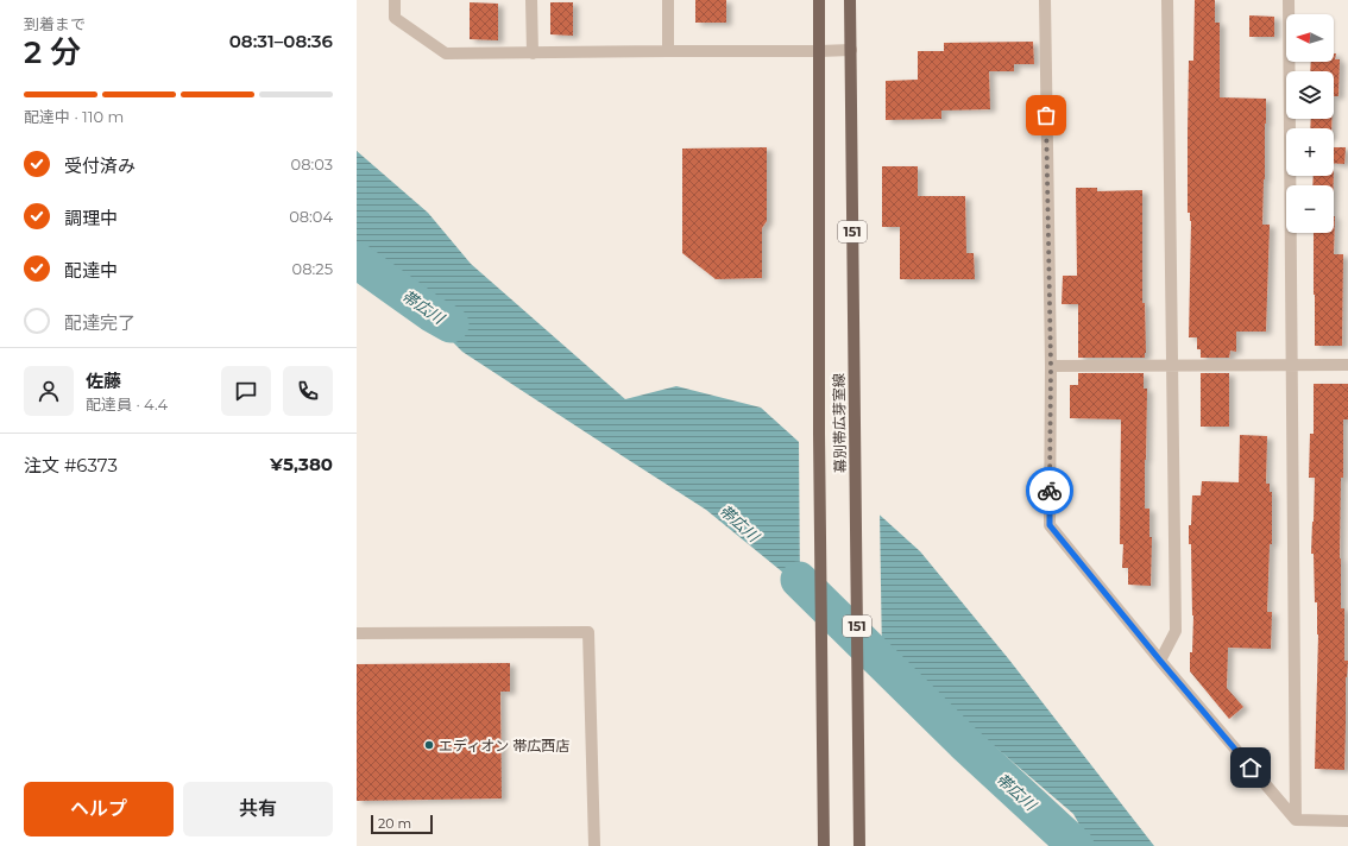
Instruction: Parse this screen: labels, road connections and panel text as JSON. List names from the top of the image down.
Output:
{
  "streets": {
    "main road": ["151", "幕別帯広芽室線"]
  },
  "water": ["帯広川"],
  "places": ["エディオン 帯広西店"],
  "scale_bar": "20 m",
  "north": "left",
  "page": {
    "heading": ["2 分", "到着まで", "08:31–08:36"],
    "panel": [
      "佐藤",
      "配達員 · 4.4",
      "注文 #6373",
      "¥5,380"
    ],
    "map_buttons": ["+", "−"],
    "bar": "配達中 · 110 m",
    "list": [
      ["受付済み", "08:03"],
      ["調理中", "08:04"],
      ["配達中", "08:25"],
      "配達完了"
    ],
    "buttons": ["ヘルプ", "共有"],
    "scale": "20 m"
  }
}
